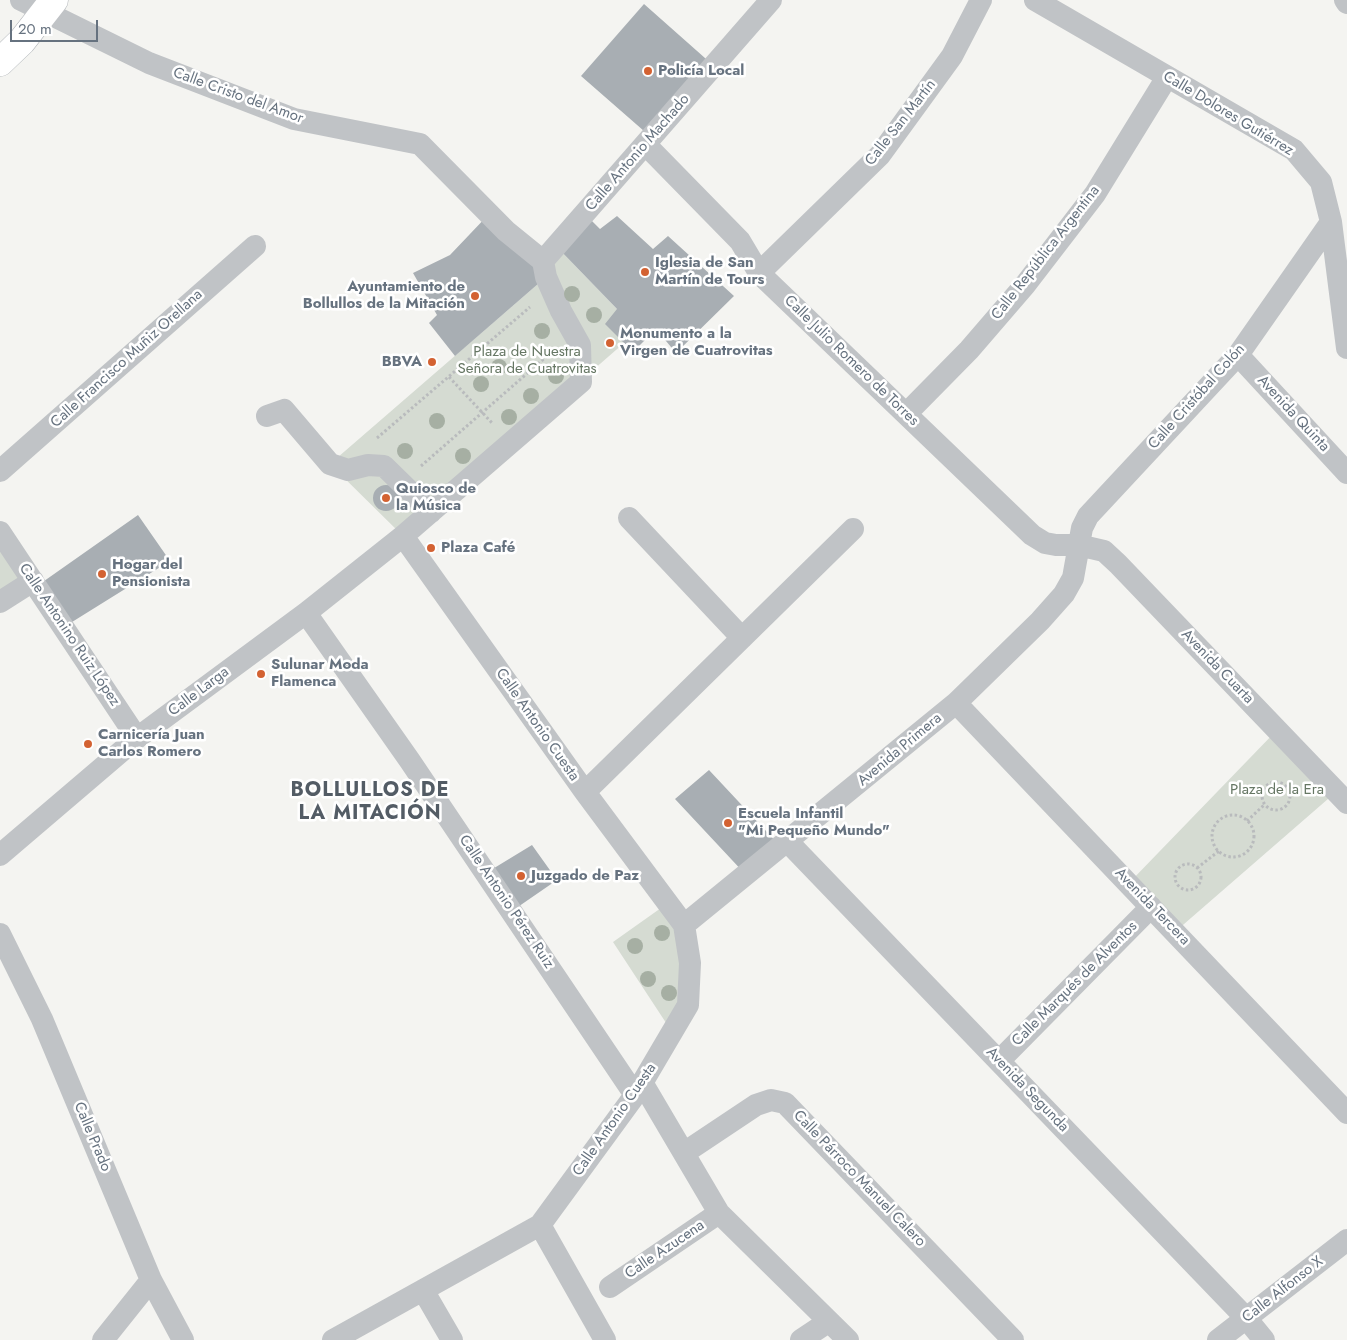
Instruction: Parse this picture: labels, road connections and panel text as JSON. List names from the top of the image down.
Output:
{
  "streets": {
    "street": [
      "Calle Cristo del Amor",
      "Calle Dolores Gutiérrez",
      "Calle San Martín",
      "Calle Antonio Machado",
      "Calle República Argentina",
      "Calle Francisco Muñiz Orellana",
      "Calle Julio Romero de Torres",
      "Calle Cristóbal Colón",
      "Avenida Quinta",
      "Calle Antonino Ruiz López",
      "Avenida Cuarta",
      "Calle Larga",
      "Calle Antonio Cuesta",
      "Avenida Primera",
      "Calle Antonio Pérez Ruiz",
      "Avenida Tercera",
      "Calle Marqués de Alventos",
      "Avenida Segunda",
      "Calle Prado",
      "Calle Párroco Manuel Calero",
      "Calle Azucena",
      "Calle Alfonso X"
    ]
  },
  "crossings": [
    ["Calle Cristo del Amor", "Calle Antonio Machado"],
    ["Calle Dolores Gutiérrez", "Calle República Argentina"],
    ["Calle Dolores Gutiérrez", "Calle Cristóbal Colón"],
    ["Calle San Martín", "Calle Julio Romero de Torres"],
    ["Calle Antonio Machado", "Calle Julio Romero de Torres"],
    ["Calle República Argentina", "Calle Julio Romero de Torres"],
    ["Calle Julio Romero de Torres", "Calle Cristóbal Colón"],
    ["Calle Julio Romero de Torres", "Avenida Cuarta"],
    ["Calle Julio Romero de Torres", "Avenida Primera"],
    ["Calle Cristóbal Colón", "Avenida Quinta"],
    ["Calle Cristóbal Colón", "Avenida Cuarta"],
    ["Calle Cristóbal Colón", "Avenida Primera"],
    ["Calle Antonino Ruiz López", "Calle Larga"],
    ["Avenida Cuarta", "Avenida Primera"],
    ["Calle Larga", "Calle Antonio Cuesta"],
    ["Calle Larga", "Calle Antonio Pérez Ruiz"],
    ["Calle Antonio Cuesta", "Avenida Primera"],
    ["Calle Antonio Cuesta", "Calle Antonio Pérez Ruiz"],
    ["Avenida Primera", "Avenida Tercera"],
    ["Avenida Primera", "Avenida Segunda"],
    ["Calle Antonio Pérez Ruiz", "Calle Párroco Manuel Calero"],
    ["Calle Antonio Pérez Ruiz", "Calle Azucena"],
    ["Avenida Tercera", "Calle Marqués de Alventos"],
    ["Calle Marqués de Alventos", "Avenida Segunda"],
    ["Avenida Segunda", "Calle Alfonso X"]
  ],
  "districts": ["BOLLULLOS DE LA MITACIÓN"],
  "parks": ["Plaza de Nuestra Señora de Cuatrovitas", "Plaza de la Era"],
  "places": [
    "Policía Local",
    "Iglesia de San Martín de Tours",
    "Ayuntamiento de Bollullos de la Mitación",
    "Monumento a la Virgen de Cuatrovitas",
    "BBVA",
    "Quiosco de la Música",
    "Plaza Café",
    "Hogar del Pensionista",
    "Sulunar Moda Flamenca",
    "Carnicería Juan Carlos Romero",
    "Escuela Infantil \"Mi Pequeño Mundo\"",
    "Juzgado de Paz"
  ],
  "scale_bar": "20 m"
}
